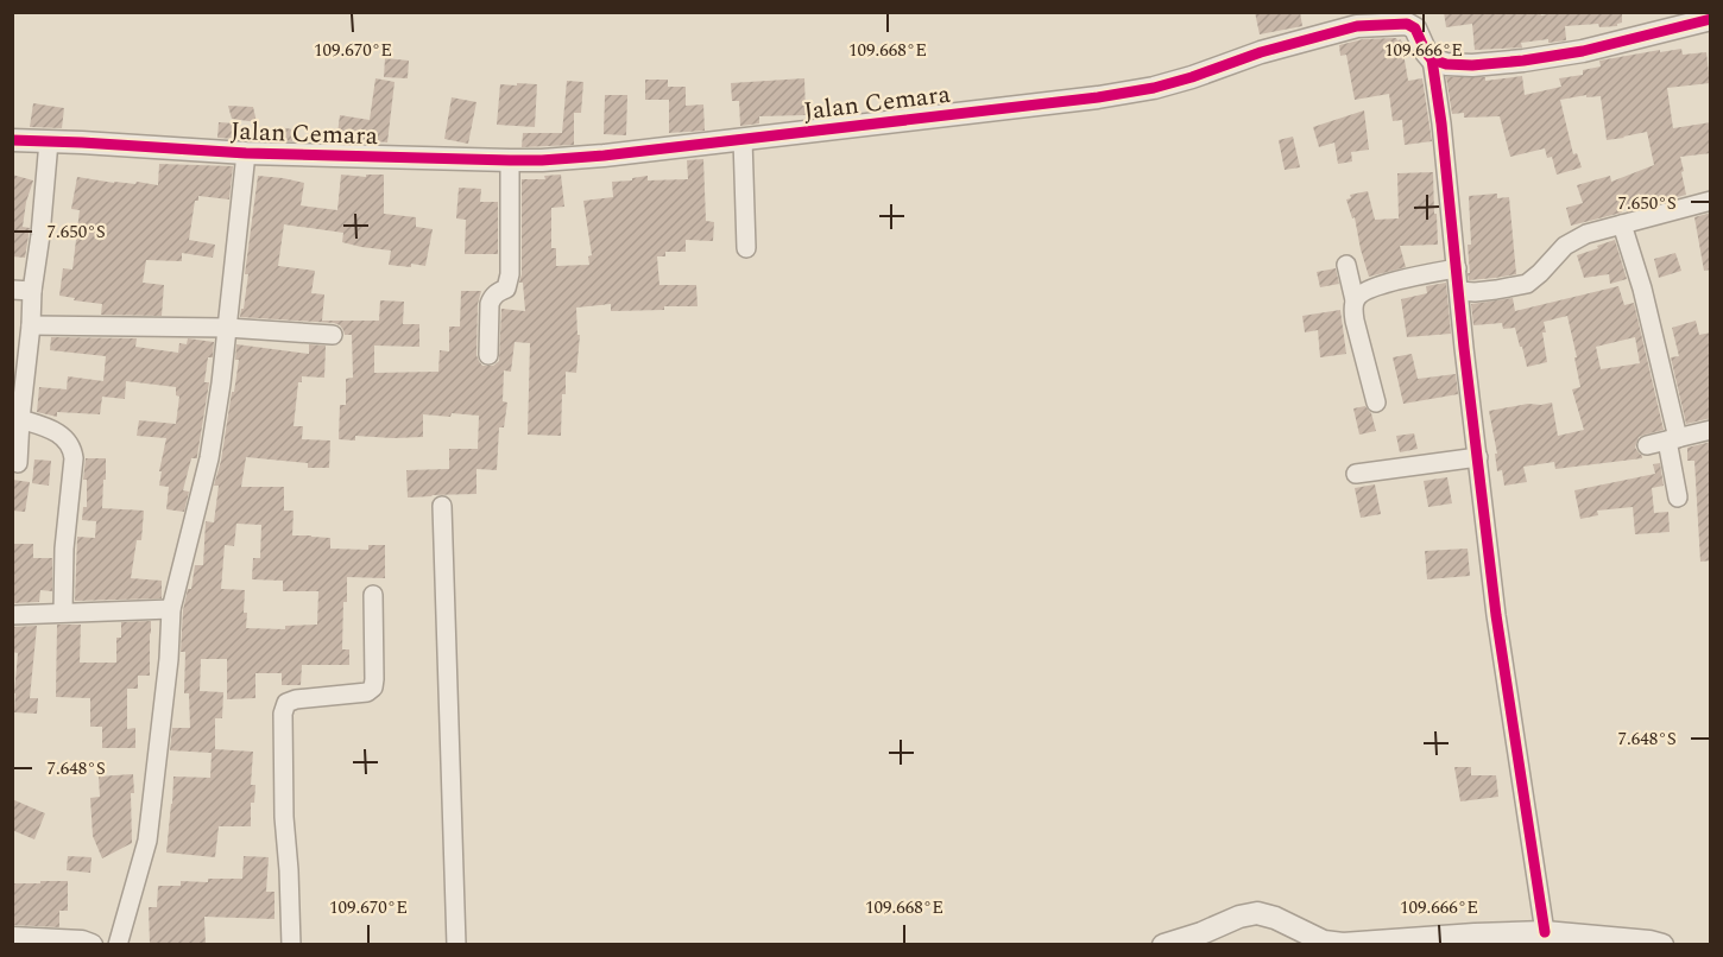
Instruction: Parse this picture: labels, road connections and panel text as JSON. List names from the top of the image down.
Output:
{
  "streets": {
    "street": ["Jalan Cemara"]
  },
  "coordinates": [
    "109.670°E",
    "109.668°E",
    "109.666°E",
    "7.650°S",
    "7.648°S"
  ]
}
